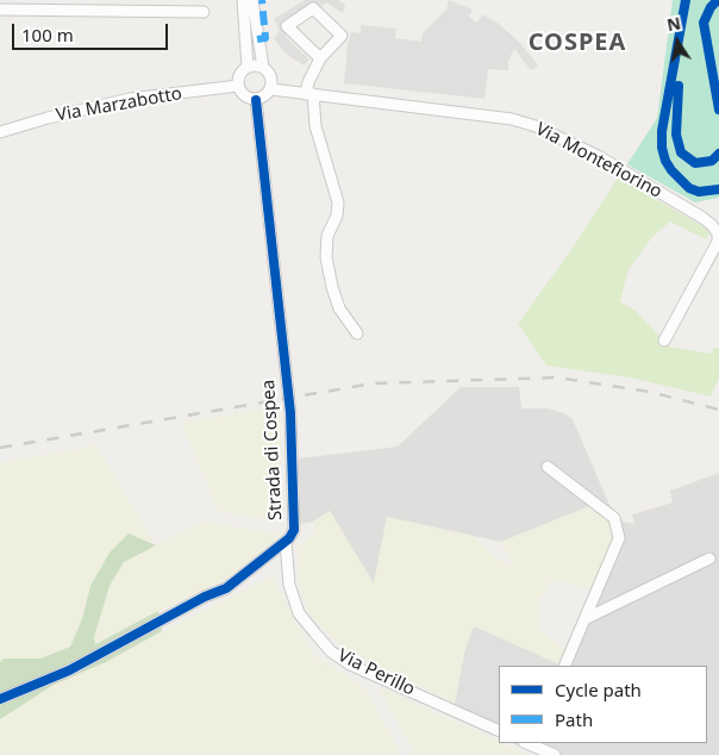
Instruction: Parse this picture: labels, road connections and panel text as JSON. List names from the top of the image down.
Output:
{
  "streets": {
    "street": [
      "Via Marzabotto",
      "Via Montefiorino",
      "Strada di Cospea",
      "Via Perillo"
    ]
  },
  "crossings": [
    ["Via Marzabotto", "Via Montefiorino"],
    ["Via Marzabotto", "Strada di Cospea"],
    ["Via Montefiorino", "Strada di Cospea"],
    ["Strada di Cospea", "Via Perillo"]
  ],
  "districts": ["COSPEA"],
  "legend": ["Cycle path", "Path"],
  "scale_bar": "100 m",
  "north": "top"
}
